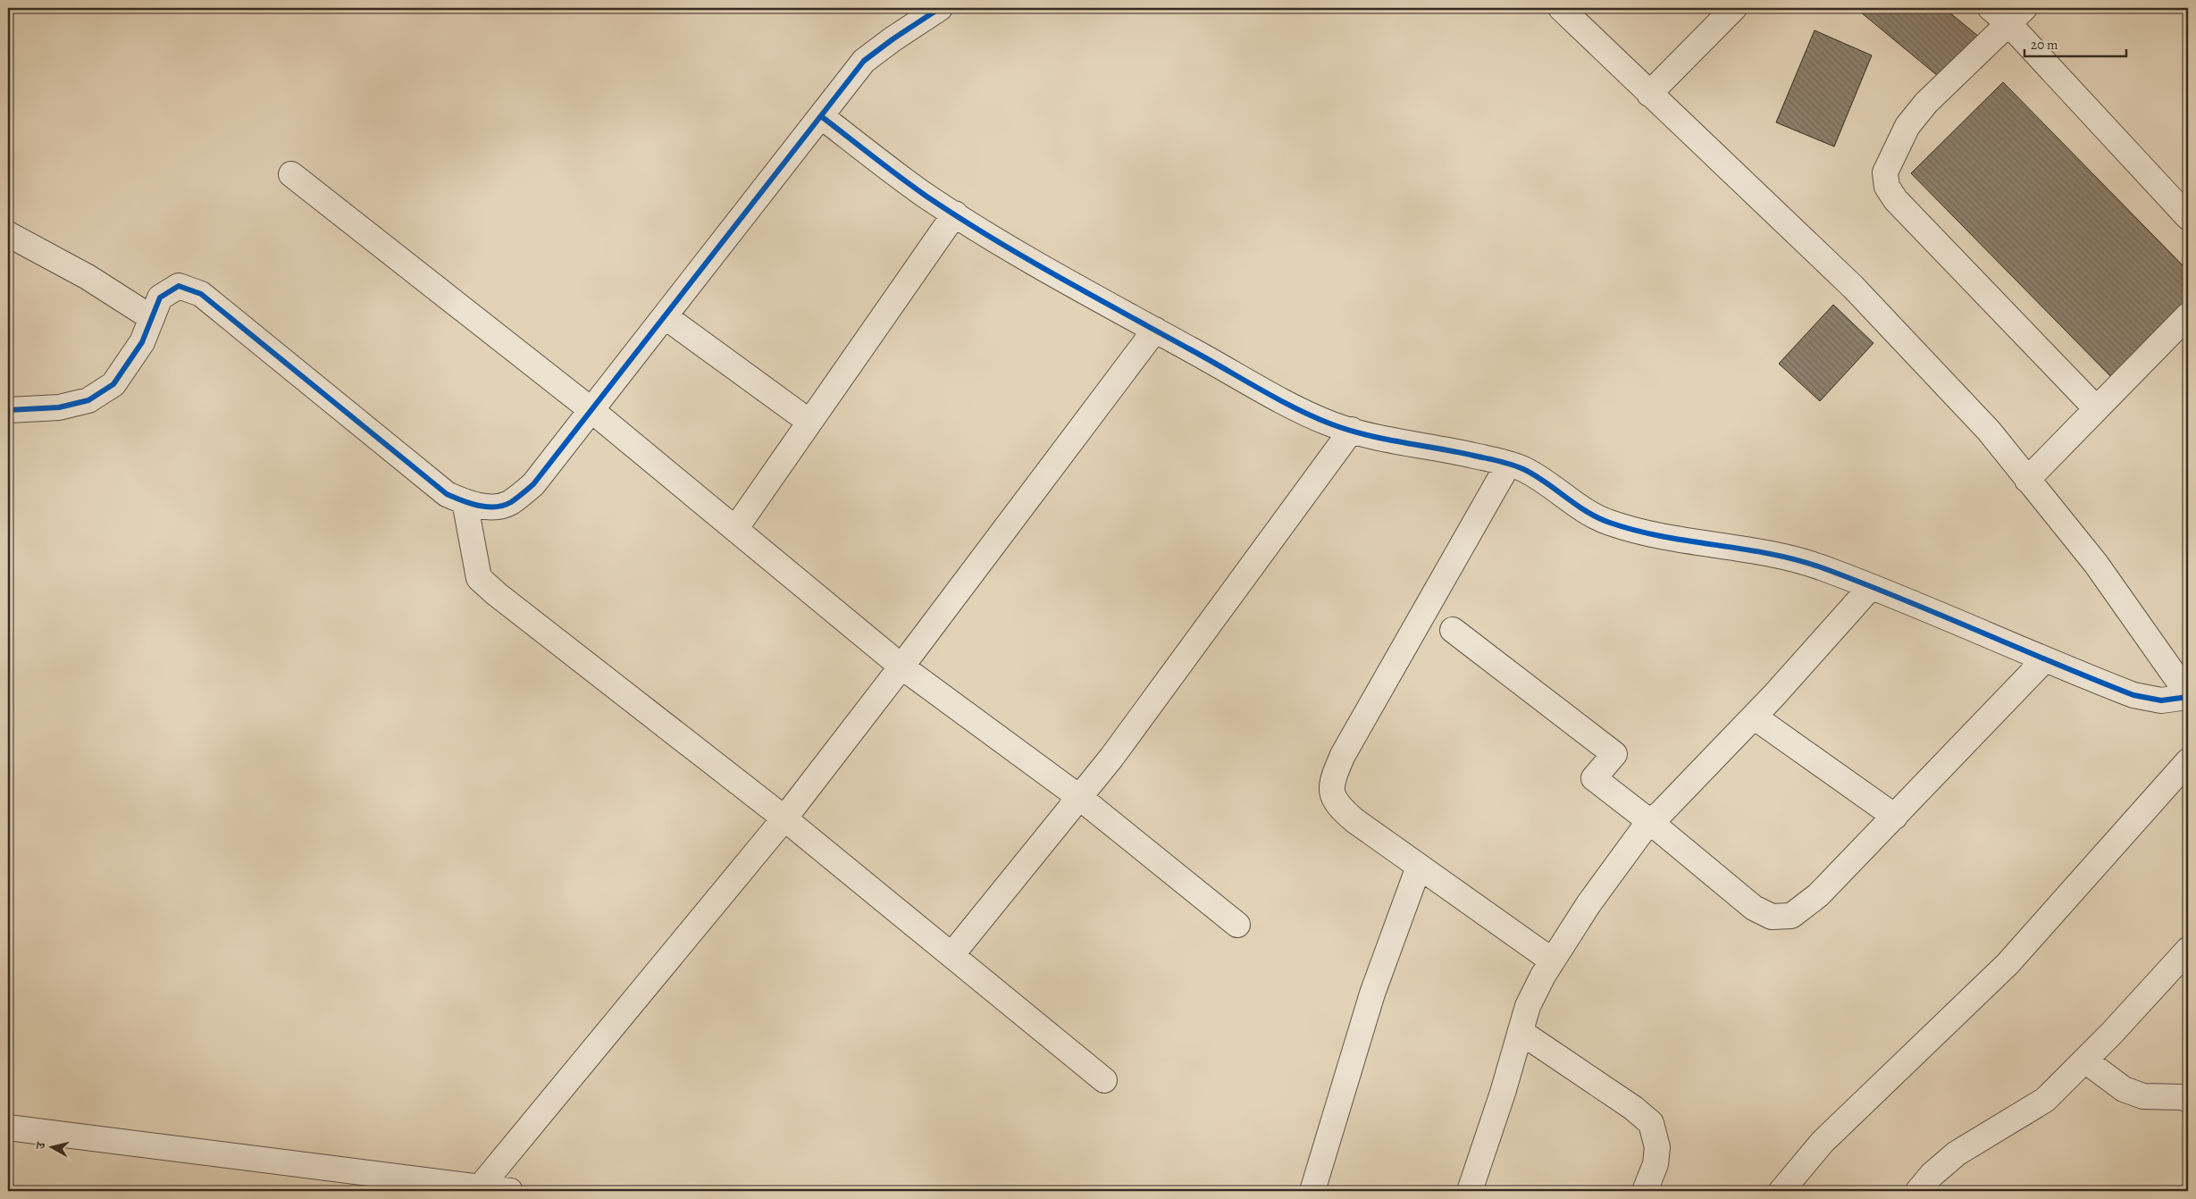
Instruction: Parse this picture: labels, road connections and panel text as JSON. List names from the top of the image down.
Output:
{
  "scale_bar": "20 m",
  "north": "left"
}
